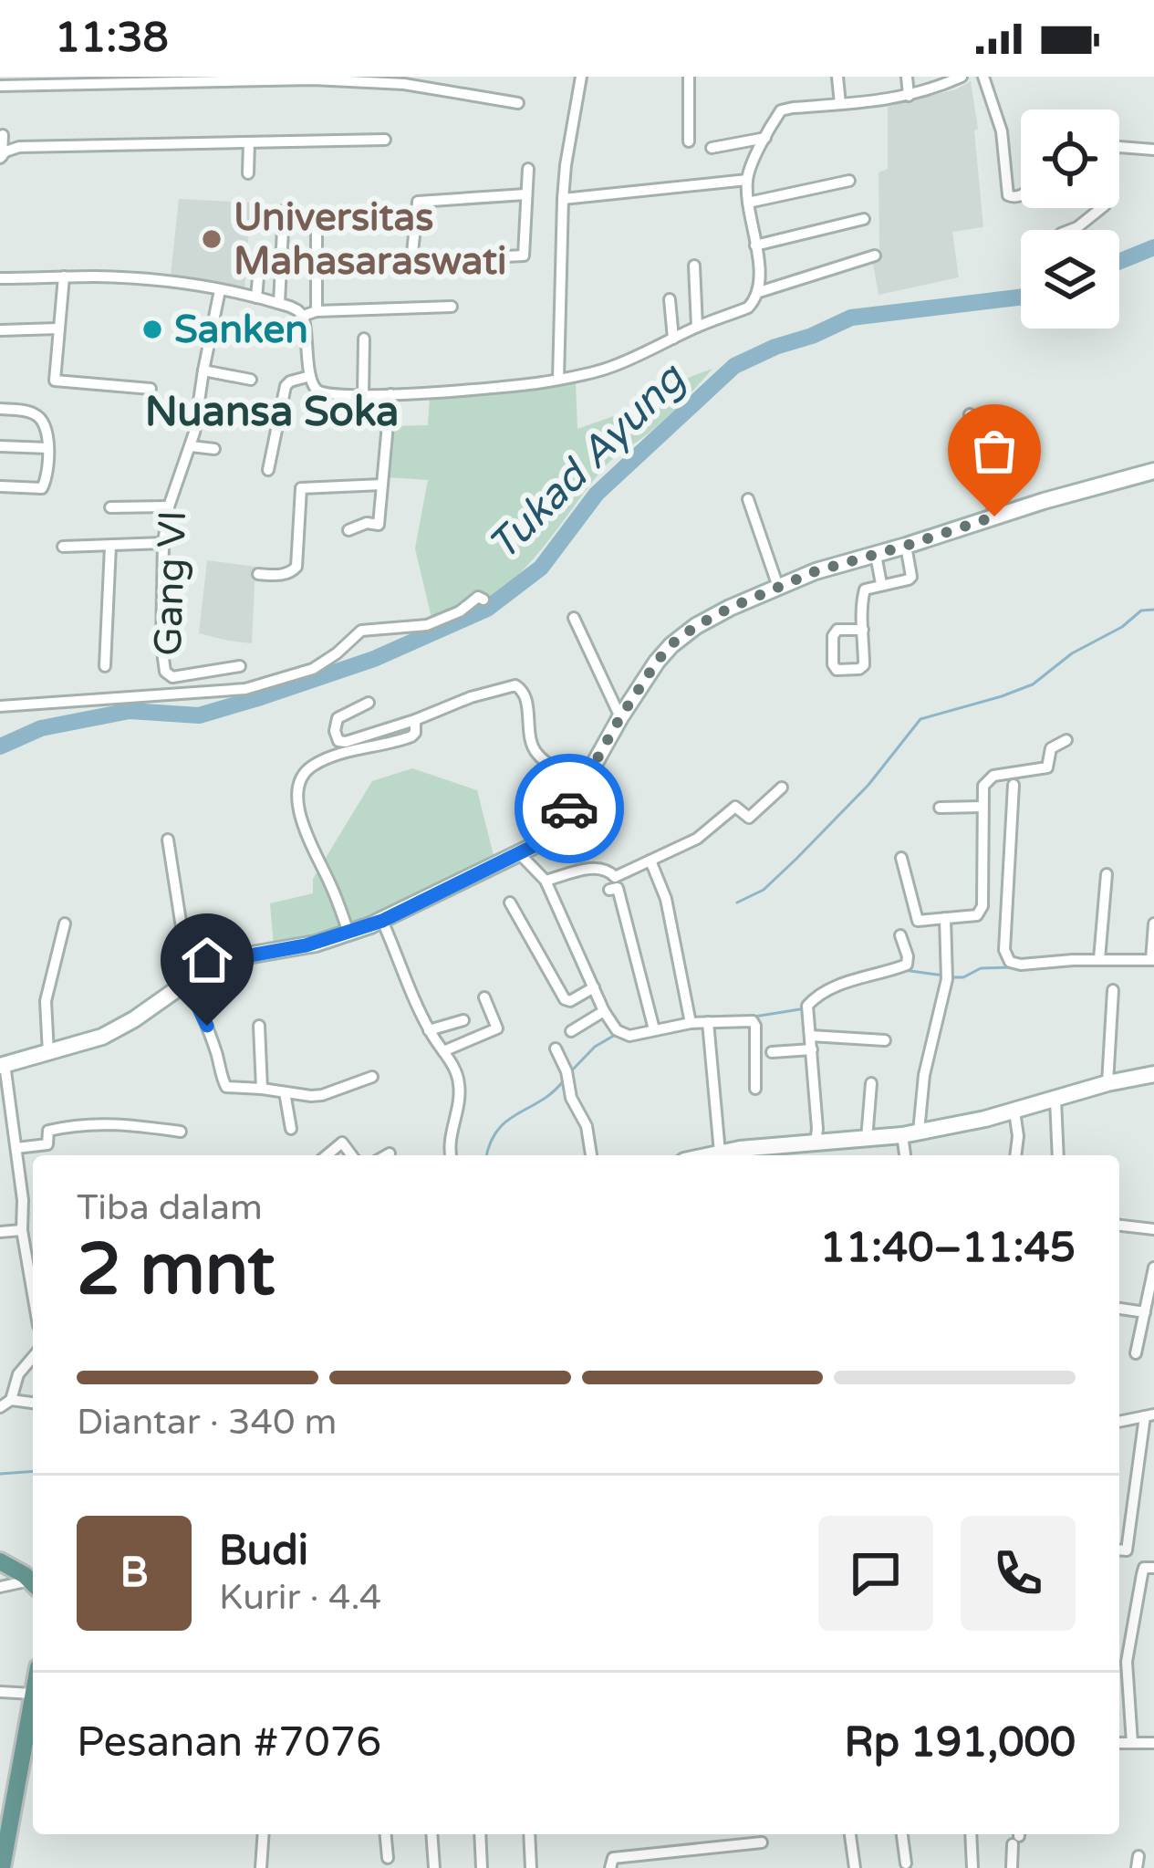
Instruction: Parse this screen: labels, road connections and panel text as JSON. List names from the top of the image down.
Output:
{
  "streets": {
    "street": ["Gang VI"]
  },
  "districts": ["Nuansa Soka"],
  "water": ["Tukad Ayung"],
  "places": ["Universitas Mahasaraswati", "Sanken"],
  "page": {
    "status": "11:38",
    "heading": ["2 mnt", "Tiba dalam", "11:40–11:45"],
    "panel": [
      "Budi",
      "Kurir · 4.4",
      "Pesanan #7076",
      "Rp 191,000"
    ],
    "bar": "Diantar · 340 m",
    "round": "B"
  }
}
